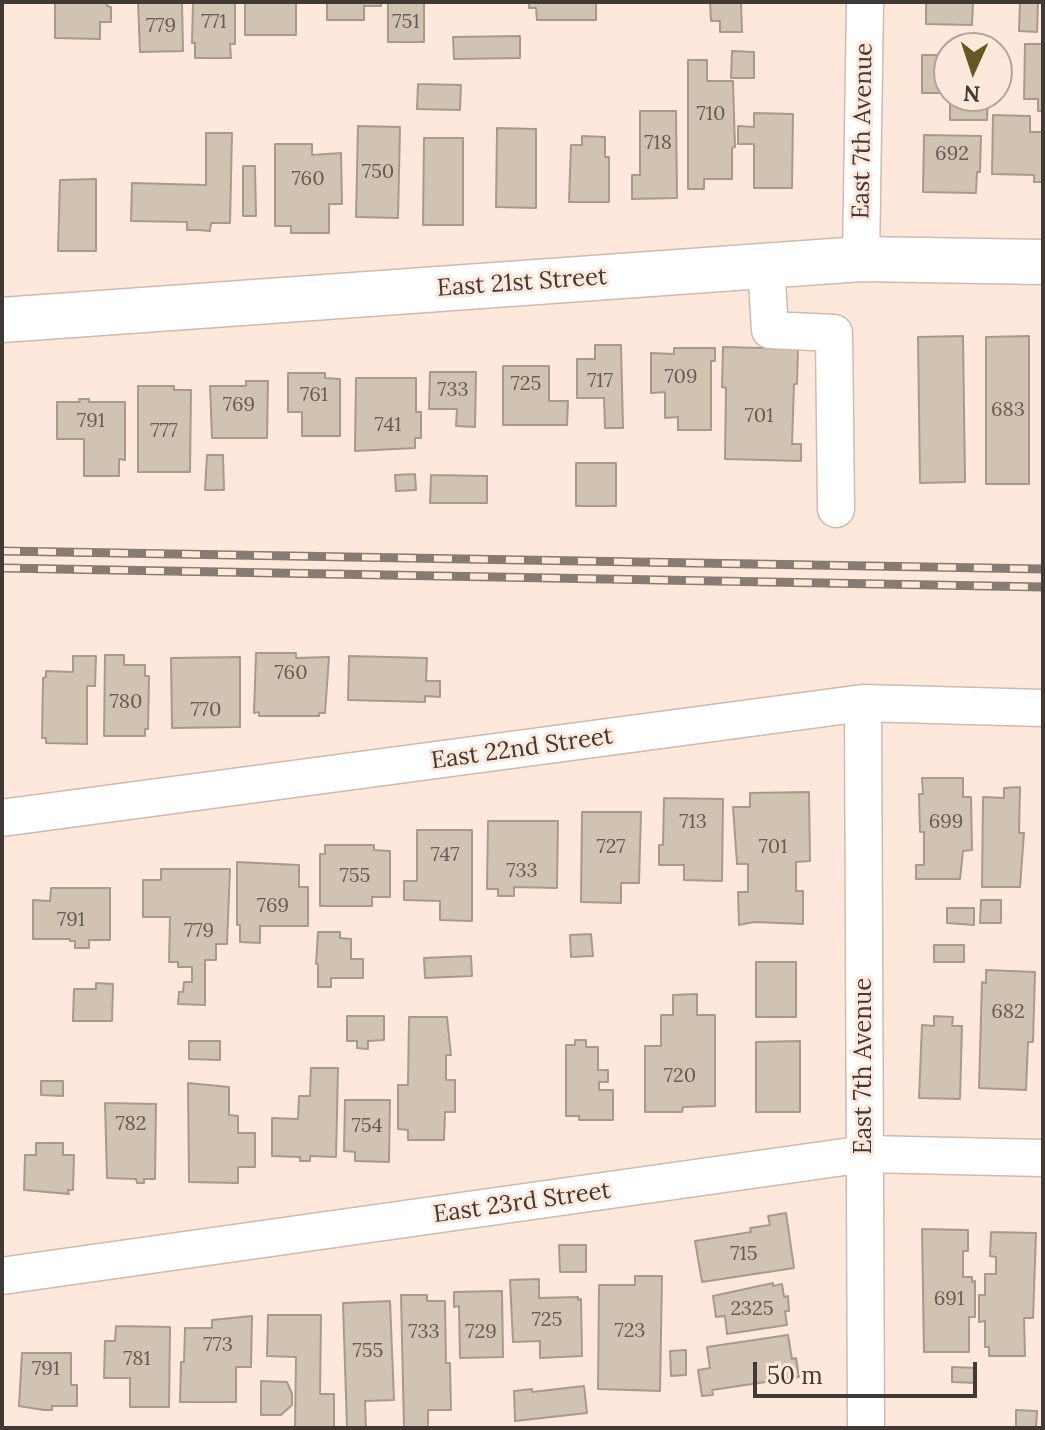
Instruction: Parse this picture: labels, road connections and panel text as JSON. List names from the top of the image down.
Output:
{
  "streets": {
    "main road": ["East 21st Street"],
    "street": ["East 7th Avenue", "East 22nd Street", "East 23rd Street"]
  },
  "crossings": [
    ["East 7th Avenue", "East 21st Street"],
    ["East 7th Avenue", "East 22nd Street"],
    ["East 7th Avenue", "East 23rd Street"]
  ],
  "house_numbers": [
    "771",
    "751",
    "779",
    "710",
    "718",
    "692",
    "750",
    "760",
    "709",
    "717",
    "725",
    "733",
    "761",
    "769",
    "683",
    "701",
    "791",
    "741",
    "777",
    "760",
    "780",
    "770",
    "713",
    "699",
    "727",
    "701",
    "747",
    "733",
    "755",
    "769",
    "791",
    "779",
    "682",
    "720",
    "782",
    "754",
    "715",
    "691",
    "2325",
    "725",
    "723",
    "733",
    "729",
    "773",
    "755",
    "781",
    "791"
  ],
  "scale_bar": "50 m",
  "north": "bottom"
}
